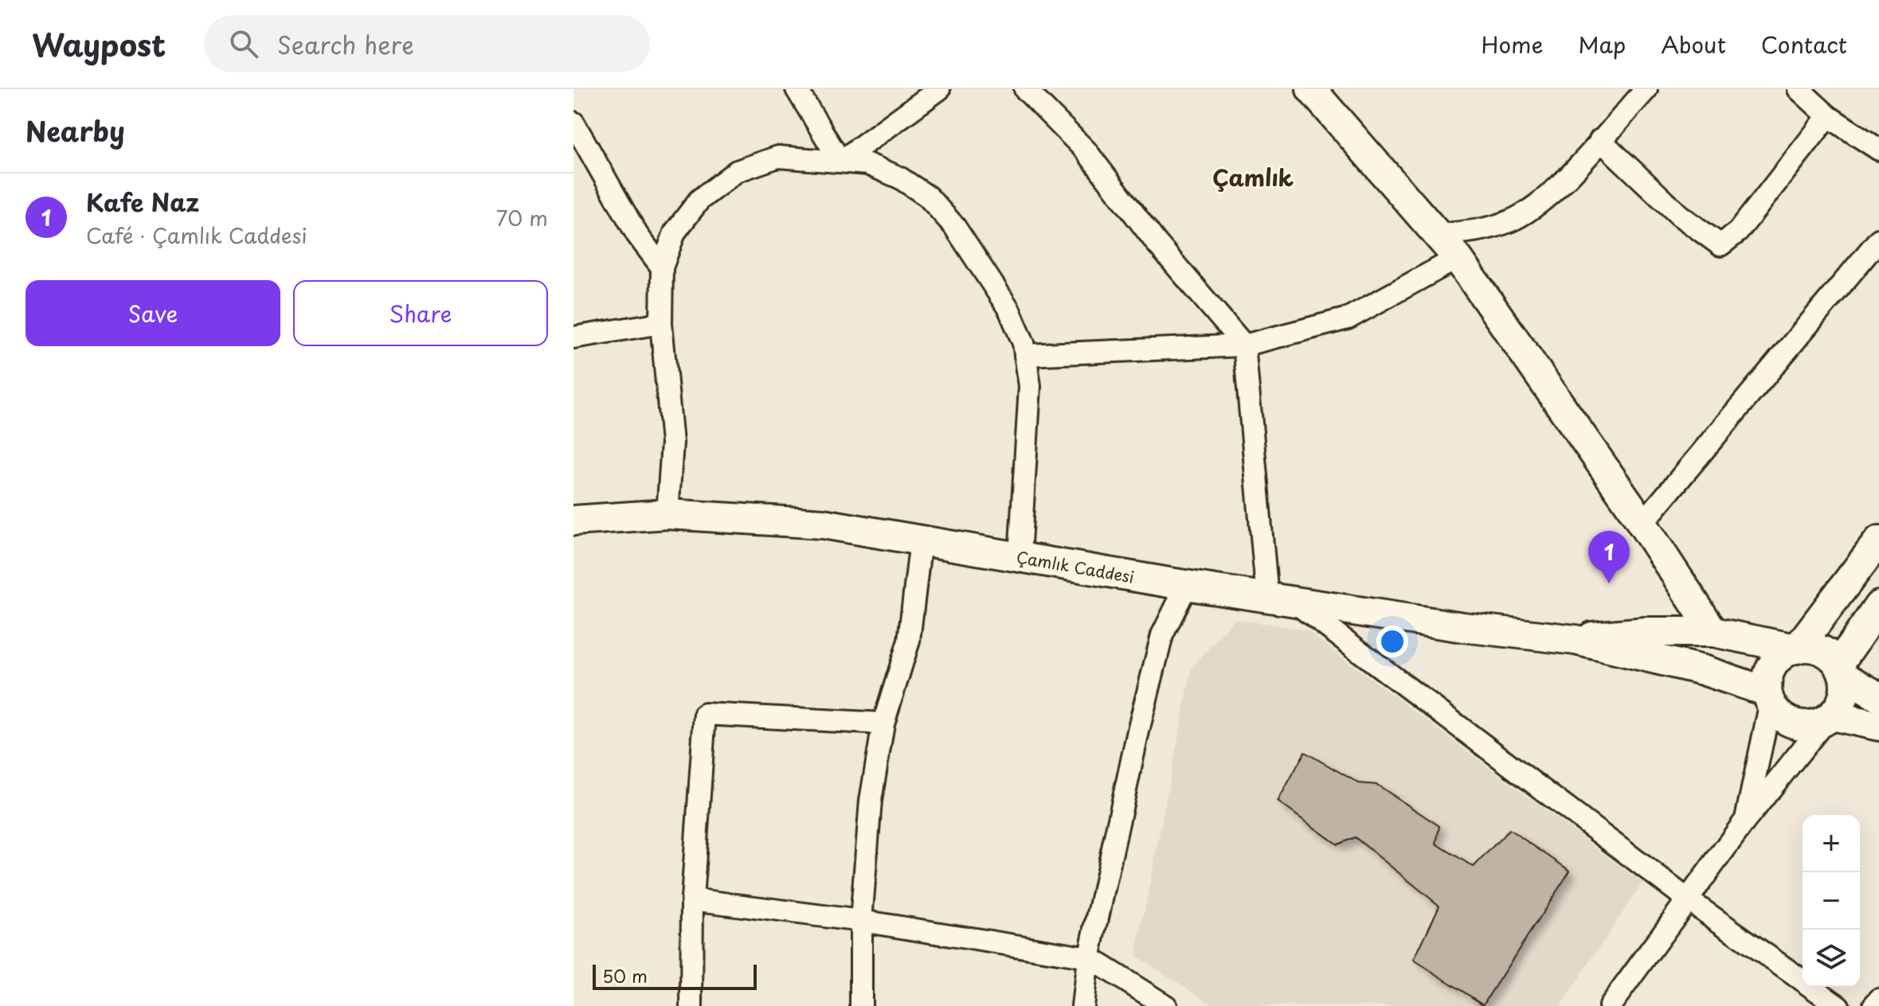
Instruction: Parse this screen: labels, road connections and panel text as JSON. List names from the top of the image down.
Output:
{
  "streets": {
    "street": ["Çamlık Caddesi"]
  },
  "districts": ["Çamlık"],
  "scale_bar": "50 m",
  "page": {
    "header": "Waypost",
    "search": "Search here",
    "nav": [
      "Home",
      "Map",
      "About",
      "Contact"
    ],
    "heading": "Nearby",
    "list": [
      {
        "mark": "1",
        "name": "Kafe Naz",
        "note": "Café · Çamlık Caddesi",
        "value": "70 m"
      }
    ],
    "buttons": ["Save", "Share"],
    "pins": "1",
    "map_buttons": ["+", "−"],
    "scale": "50 m"
  }
}
